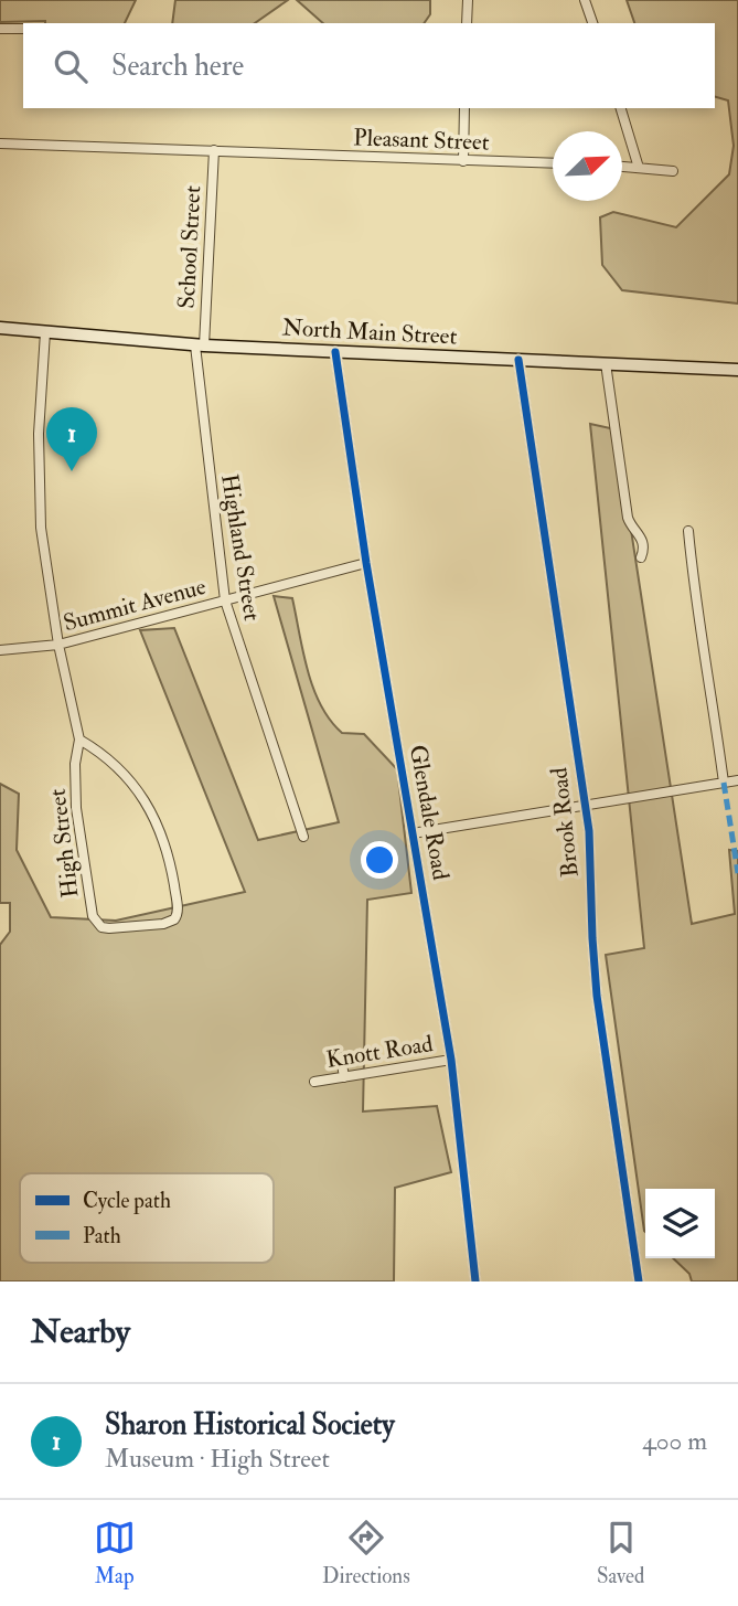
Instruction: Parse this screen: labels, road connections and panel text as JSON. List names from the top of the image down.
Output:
{
  "streets": {
    "main road": ["North Main Street"],
    "street": [
      "Pleasant Street",
      "School Street",
      "Highland Street",
      "Summit Avenue",
      "Glendale Road",
      "Brook Road",
      "High Street",
      "Knott Road"
    ]
  },
  "crossings": [
    ["Pleasant Street", "School Street"],
    ["School Street", "North Main Street"],
    ["School Street", "Highland Street"],
    ["North Main Street", "Highland Street"],
    ["North Main Street", "Glendale Road"],
    ["North Main Street", "Brook Road"],
    ["North Main Street", "High Street"],
    ["Highland Street", "Summit Avenue"],
    ["Summit Avenue", "Glendale Road"],
    ["Summit Avenue", "High Street"],
    ["Glendale Road", "Knott Road"]
  ],
  "legend": ["Cycle path", "Path"],
  "north": "top right",
  "page": {
    "search": "Search here",
    "pins": "1",
    "heading": "Nearby",
    "list": [
      {
        "mark": "1",
        "name": "Sharon Historical Society",
        "note": "Museum · High Street",
        "value": "400 m"
      }
    ],
    "nav": ["Map", "Directions", "Saved"]
  }
}
